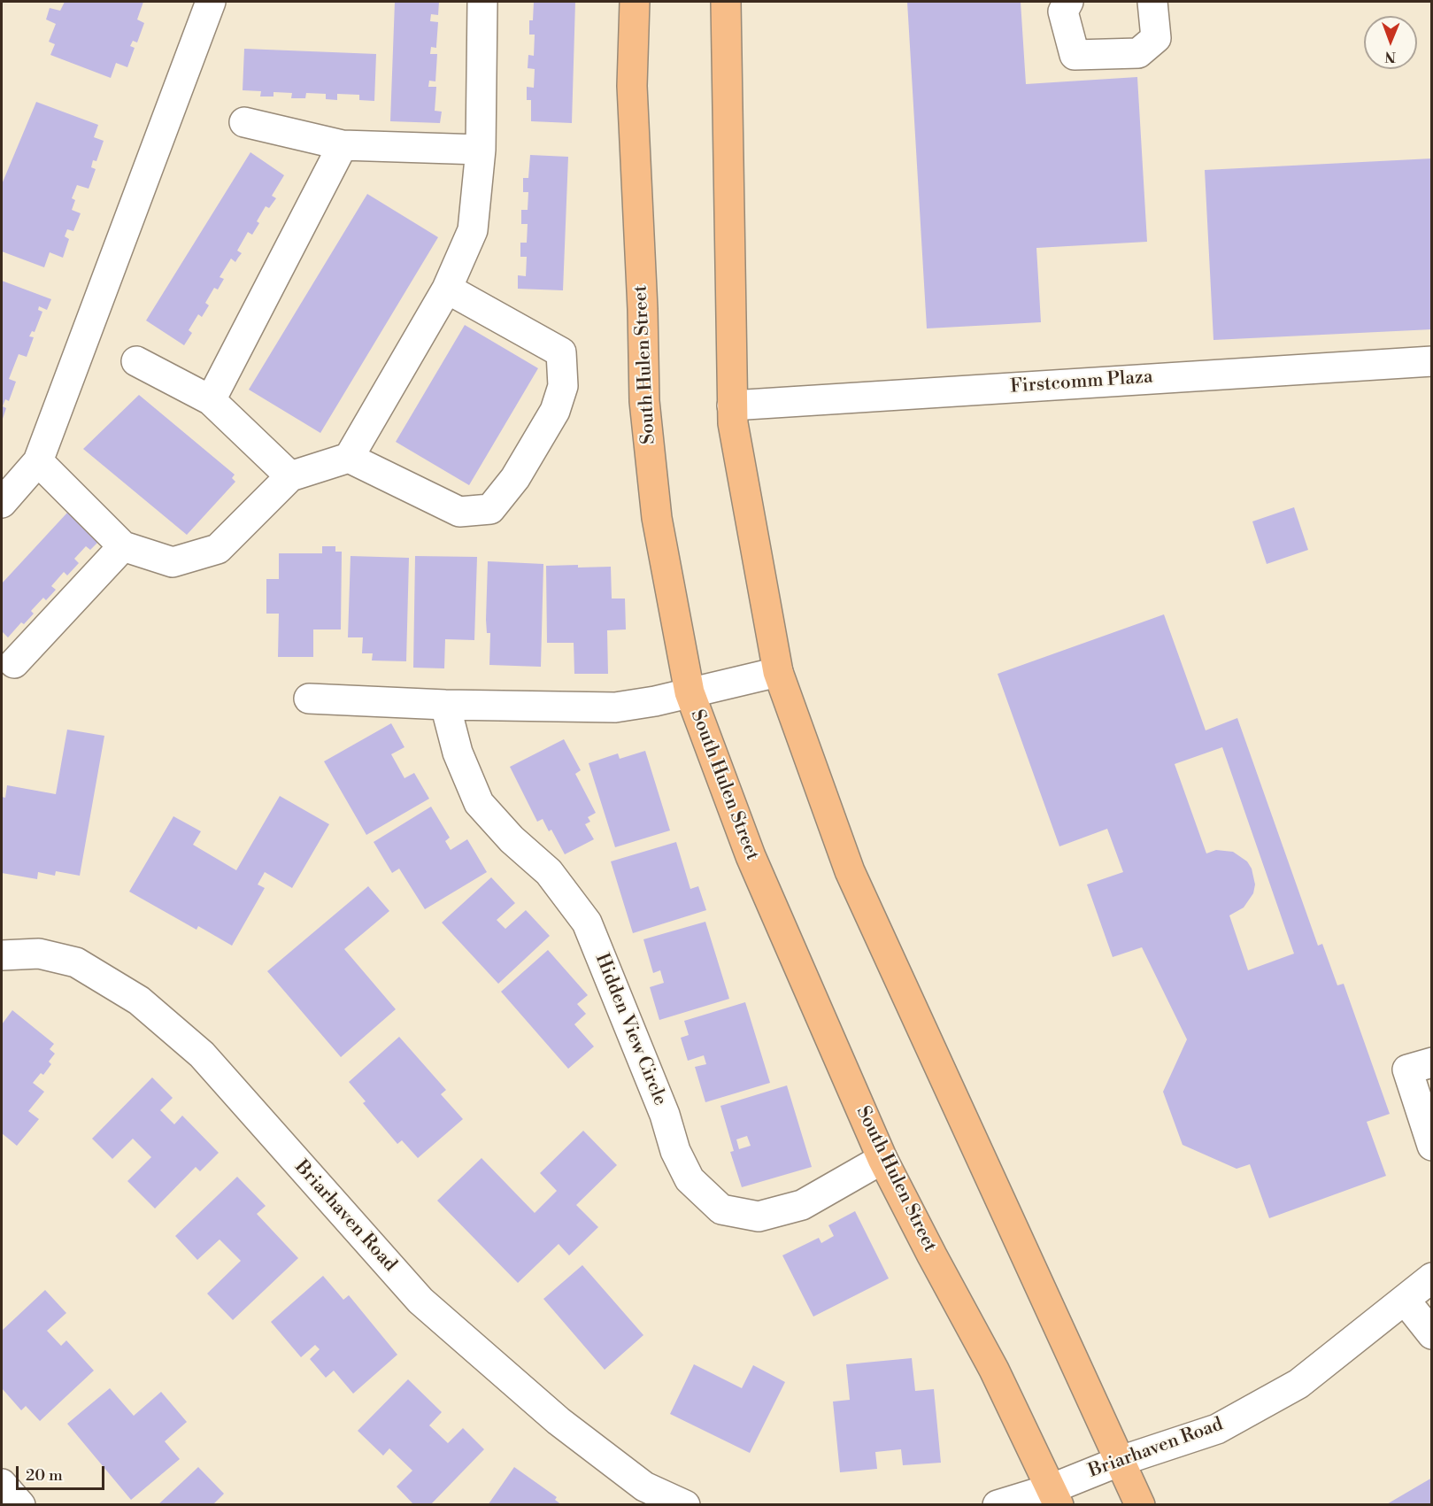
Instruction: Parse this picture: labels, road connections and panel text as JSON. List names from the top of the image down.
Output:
{
  "streets": {
    "main road": ["South Hulen Street"],
    "street": ["Firstcomm Plaza", "Hidden View Circle", "Briarhaven Road"]
  },
  "crossings": [
    ["South Hulen Street", "Hidden View Circle"],
    ["South Hulen Street", "Briarhaven Road"]
  ],
  "scale_bar": "20 m",
  "north": "bottom"
}
